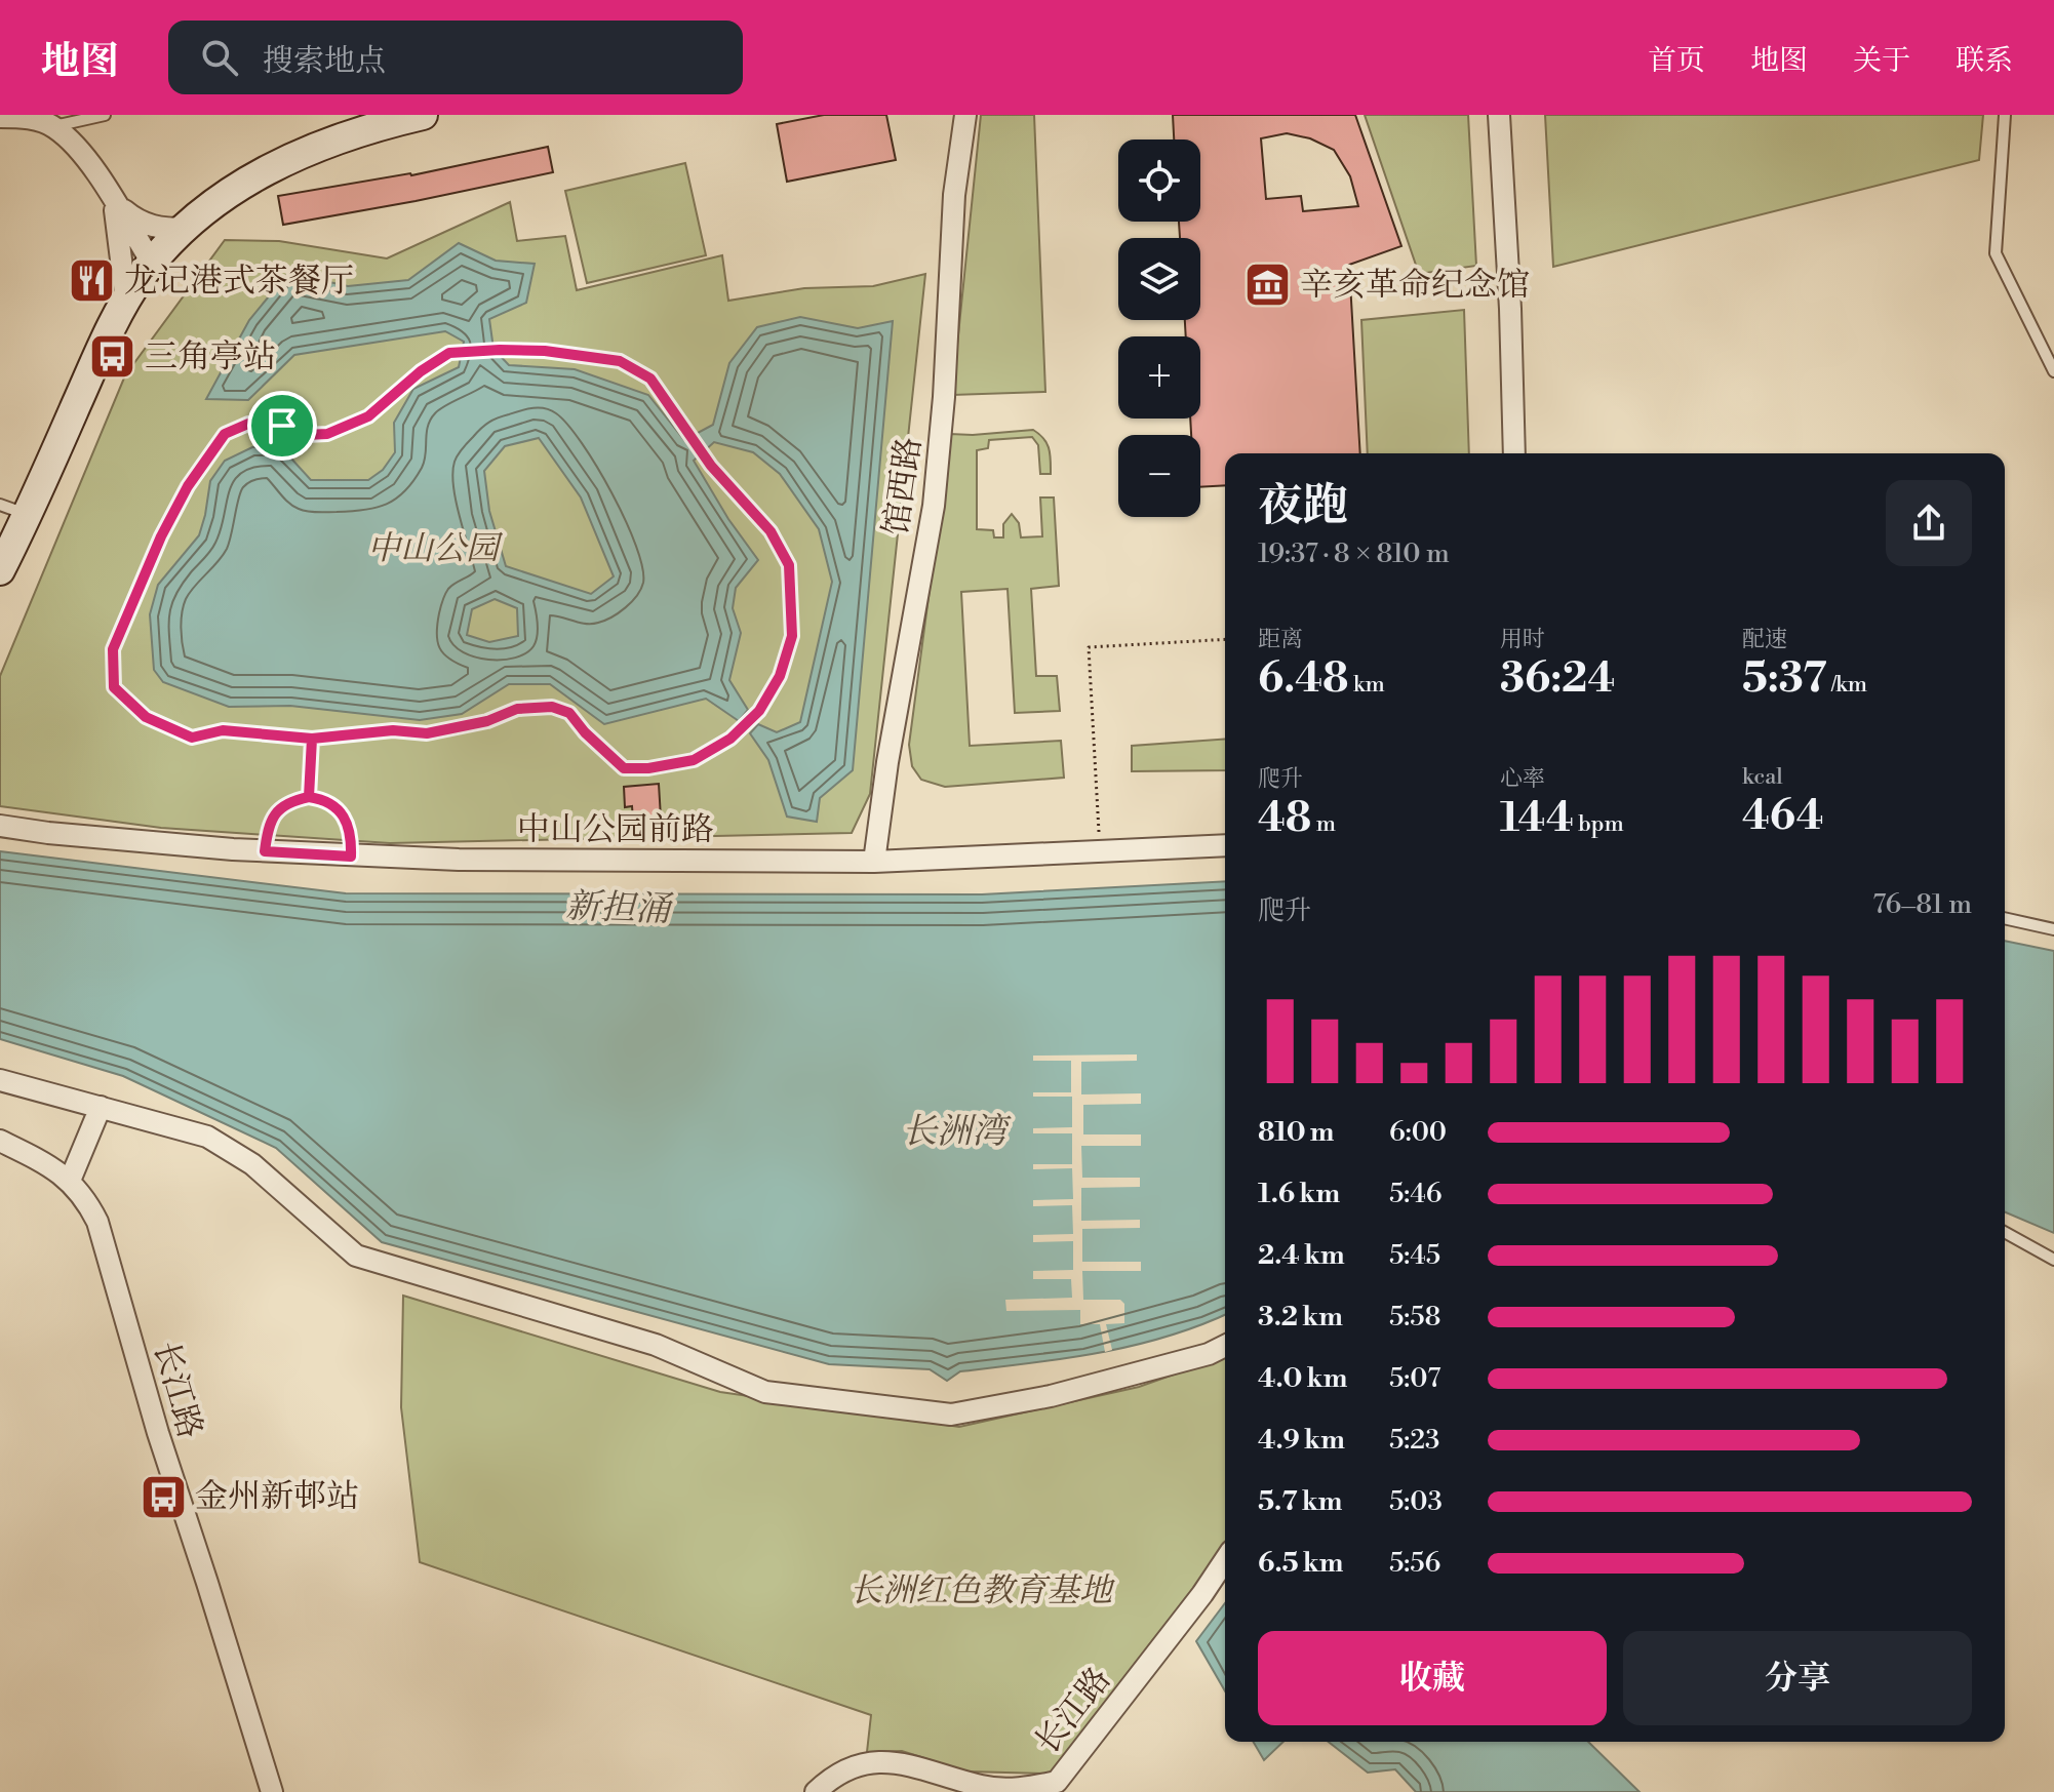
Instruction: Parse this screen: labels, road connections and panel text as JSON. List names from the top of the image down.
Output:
{
  "streets": {
    "street": ["馆西路", "中山公园前路", "长江路"]
  },
  "crossings": [
    ["馆西路", "中山公园前路"]
  ],
  "water": ["新担涌", "长洲湾"],
  "parks": ["中山公园", "长洲红色教育基地"],
  "places": {
    "restaurant": ["龙记港式茶餐厅"],
    "museum": ["辛亥革命纪念馆"],
    "bus stop": ["三角亭站", "金州新邨站"]
  },
  "page": {
    "header": "地图",
    "search": "搜索地点",
    "nav": [
      "首页",
      "地图",
      "关于",
      "联系"
    ],
    "map_buttons": ["+", "−"],
    "heading": ["夜跑", "19:37 · 8 × 810 m"],
    "stats": [
      ["距离", "6.48 km"],
      ["用时", "36:24"],
      ["配速", "5:37 /km"],
      ["爬升", "48 m"],
      ["心率", "144 bpm"],
      ["kcal", "464"]
    ],
    "chart": ["爬升", "76–81 m"],
    "list": [
      {
        "name": "810 m",
        "note": "6:00"
      },
      {
        "name": "1.6 km",
        "note": "5:46"
      },
      {
        "name": "2.4 km",
        "note": "5:45"
      },
      {
        "name": "3.2 km",
        "note": "5:58"
      },
      {
        "name": "4.0 km",
        "note": "5:07"
      },
      {
        "name": "4.9 km",
        "note": "5:23"
      },
      {
        "name": "5.7 km",
        "note": "5:03"
      },
      {
        "name": "6.5 km",
        "note": "5:56"
      }
    ],
    "buttons": ["收藏", "分享"]
  }
}
